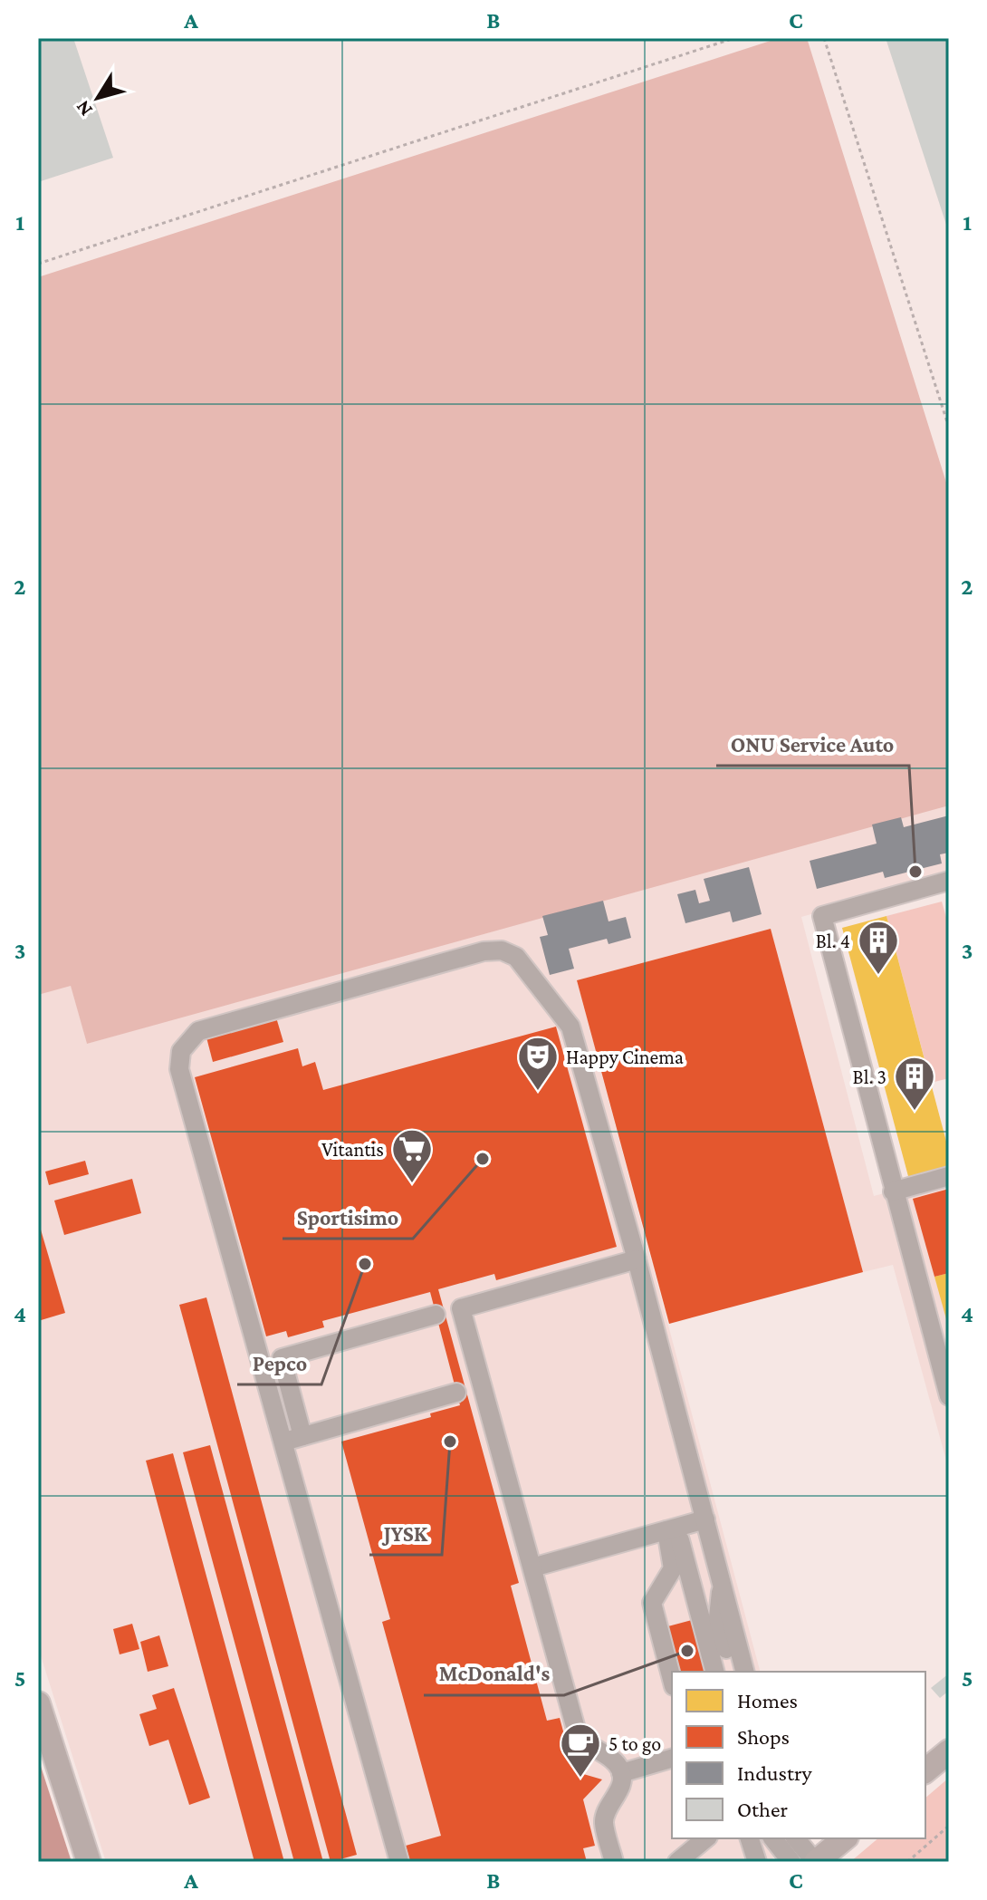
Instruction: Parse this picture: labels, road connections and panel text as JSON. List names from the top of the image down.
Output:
{
  "places": {
    "other": [
      "ONU Service Auto",
      "Sportisimo",
      "Pepco",
      "JYSK",
      "McDonald's"
    ],
    "building": ["Bl. 4", "Bl. 3"],
    "theatre": ["Happy Cinema"],
    "supermarket": ["Vitantis"],
    "cafe": ["5 to go"]
  },
  "legend": [
    "Homes",
    "Shops",
    "Industry",
    "Other"
  ],
  "north": "bottom left",
  "grid": {
    "columns": ["A", "B", "C"],
    "rows": [
      "1",
      "2",
      "3",
      "4",
      "5"
    ]
  }
}
